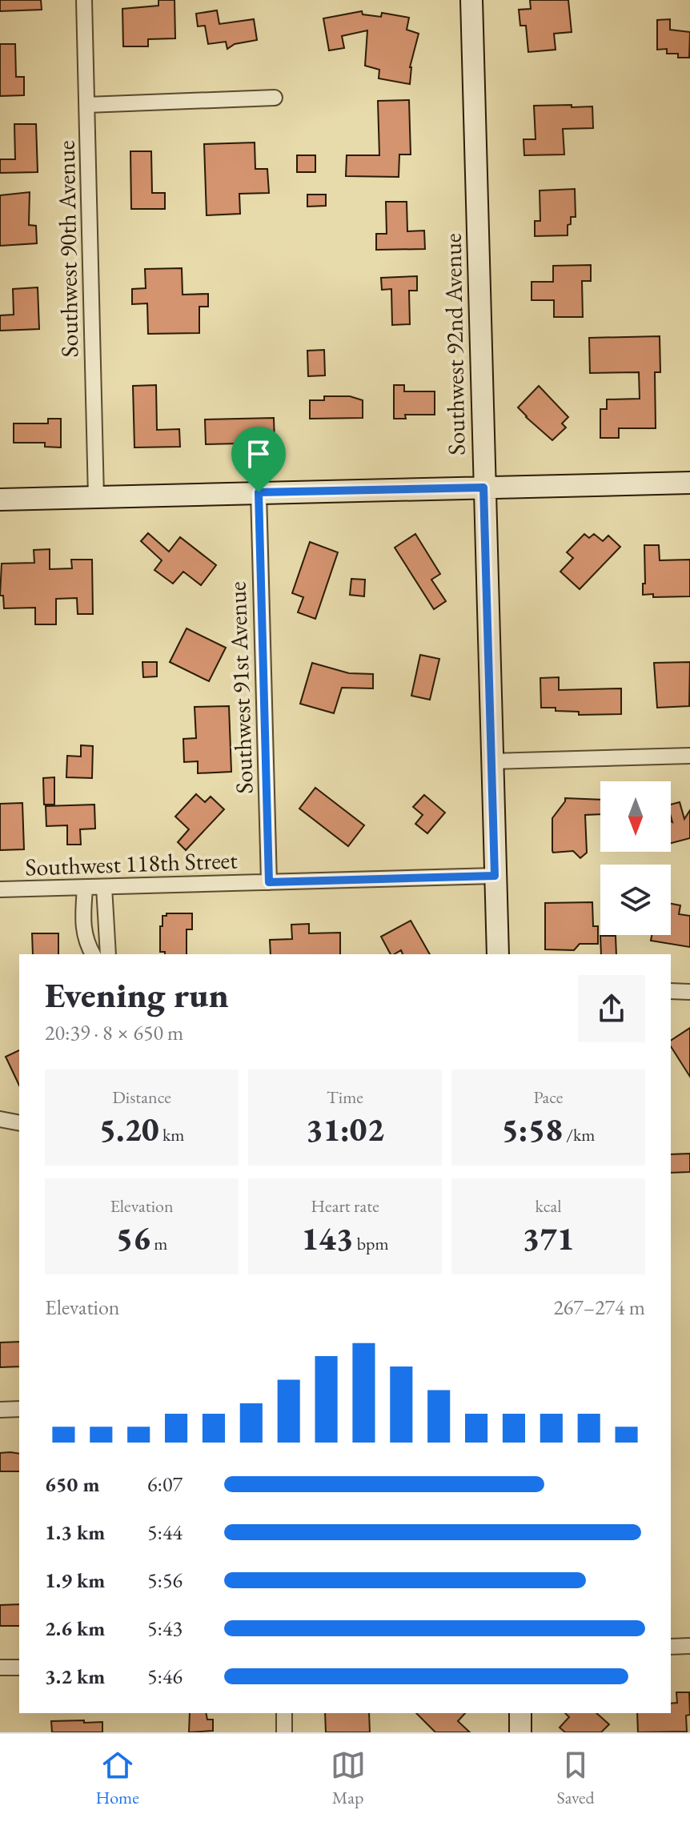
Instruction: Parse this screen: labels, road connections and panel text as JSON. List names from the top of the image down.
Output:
{
  "streets": {
    "street": [
      "Southwest 90th Avenue",
      "Southwest 92nd Avenue",
      "Southwest 91st Avenue",
      "Southwest 118th Street"
    ]
  },
  "crossings": [
    ["Southwest 92nd Avenue", "Southwest 118th Street"],
    ["Southwest 91st Avenue", "Southwest 118th Street"]
  ],
  "north": "bottom",
  "page": {
    "heading": ["Evening run", "20:39 · 8 × 650 m"],
    "stats": [
      ["Distance", "5.20 km"],
      ["Time", "31:02"],
      ["Pace", "5:58 /km"],
      ["Elevation", "56 m"],
      ["Heart rate", "143 bpm"],
      ["kcal", "371"]
    ],
    "chart": ["Elevation", "267–274 m"],
    "list": [
      {
        "name": "650 m",
        "note": "6:07"
      },
      {
        "name": "1.3 km",
        "note": "5:44"
      },
      {
        "name": "1.9 km",
        "note": "5:56"
      },
      {
        "name": "2.6 km",
        "note": "5:43"
      },
      {
        "name": "3.2 km",
        "note": "5:46"
      }
    ],
    "tabs": ["Home", "Map", "Saved"]
  }
}
